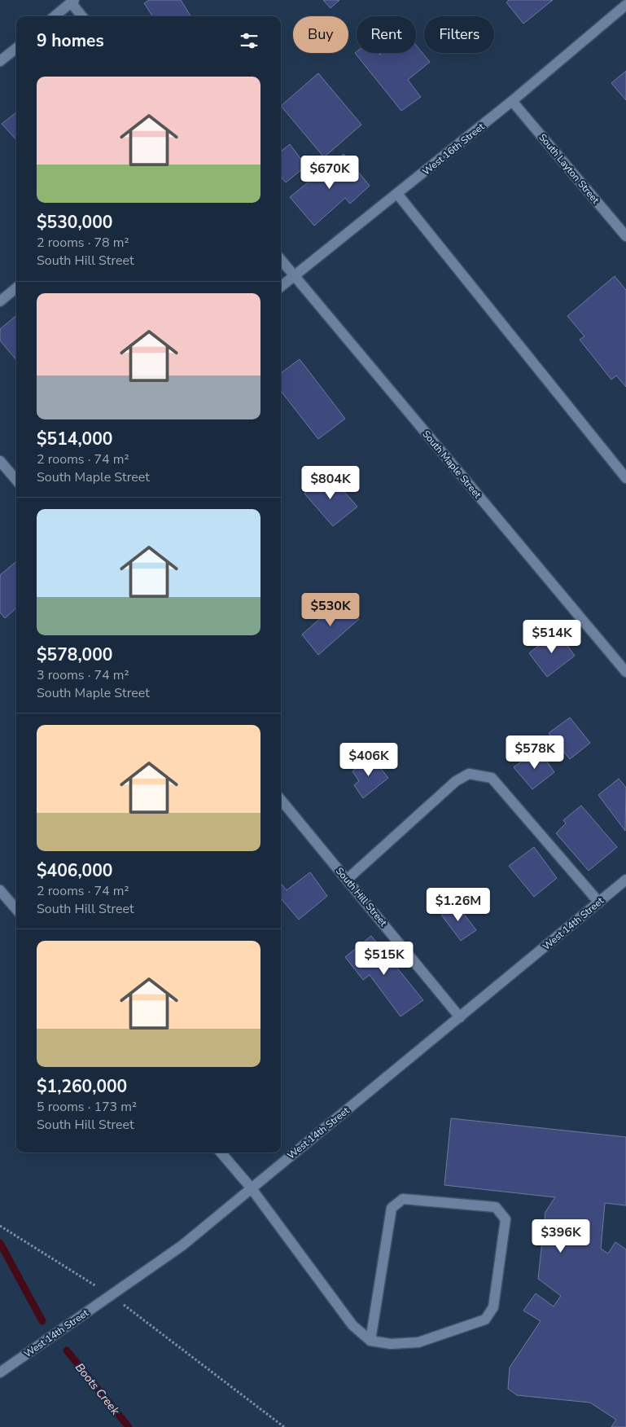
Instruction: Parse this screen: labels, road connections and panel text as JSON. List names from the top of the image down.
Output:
{
  "streets": {
    "street": [
      "West 16th Street",
      "South Layton Street",
      "South Maple Street",
      "South Hill Street",
      "West 14th Street"
    ]
  },
  "crossings": [
    ["West 16th Street", "South Layton Street"],
    ["West 16th Street", "South Maple Street"],
    ["South Hill Street", "West 14th Street"]
  ],
  "water": ["Boots Creek"],
  "page": {
    "chip": ["Buy", "Rent", "Filters"],
    "heading": "9 homes",
    "list": [
      {
        "name": "$530,000",
        "note": "2 rooms · 78 m² · South Hill Street"
      },
      {
        "name": "$514,000",
        "note": "2 rooms · 74 m² · South Maple Street"
      },
      {
        "name": "$578,000",
        "note": "3 rooms · 74 m² · South Maple Street"
      },
      {
        "name": "$406,000",
        "note": "2 rooms · 74 m² · South Hill Street"
      },
      {
        "name": "$1,260,000",
        "note": "5 rooms · 173 m² · South Hill Street"
      }
    ],
    "price": [
      "$670K",
      "$804K",
      "$530K",
      "$514K",
      "$578K",
      "$406K",
      "$1.26M",
      "$515K",
      "$396K"
    ]
  }
}
